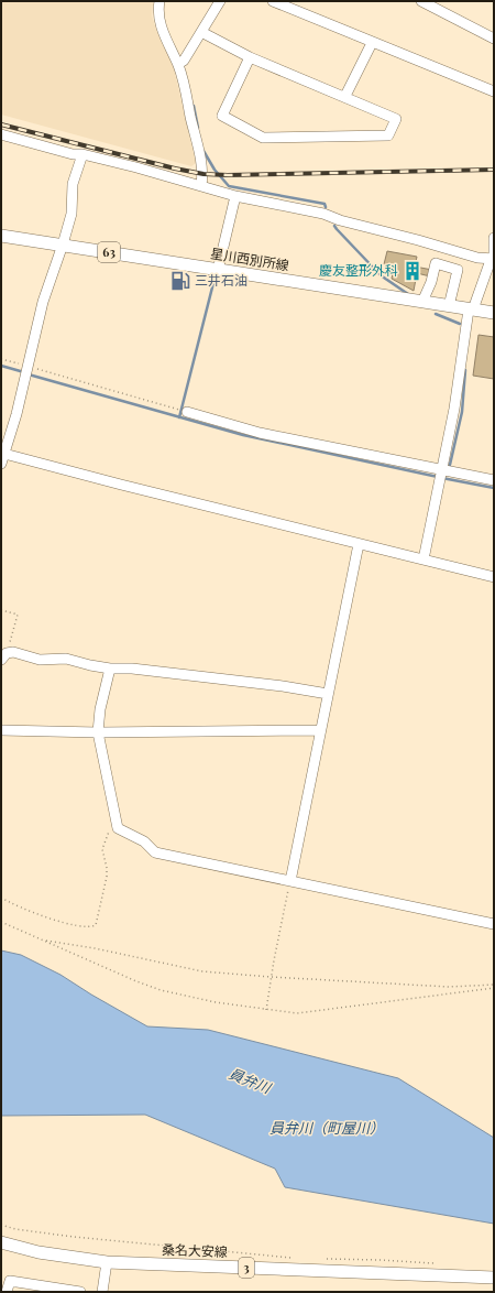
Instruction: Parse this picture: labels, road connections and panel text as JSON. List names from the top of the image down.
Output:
{
  "streets": {
    "main road": [
      "63",
      "星川西別所線",
      "桑名大安線",
      "3"
    ]
  },
  "water": ["員弁川", "員弁川（町屋川）"],
  "places": {
    "building": ["慶友整形外科"],
    "fuel station": ["三井石油"]
  }
}
